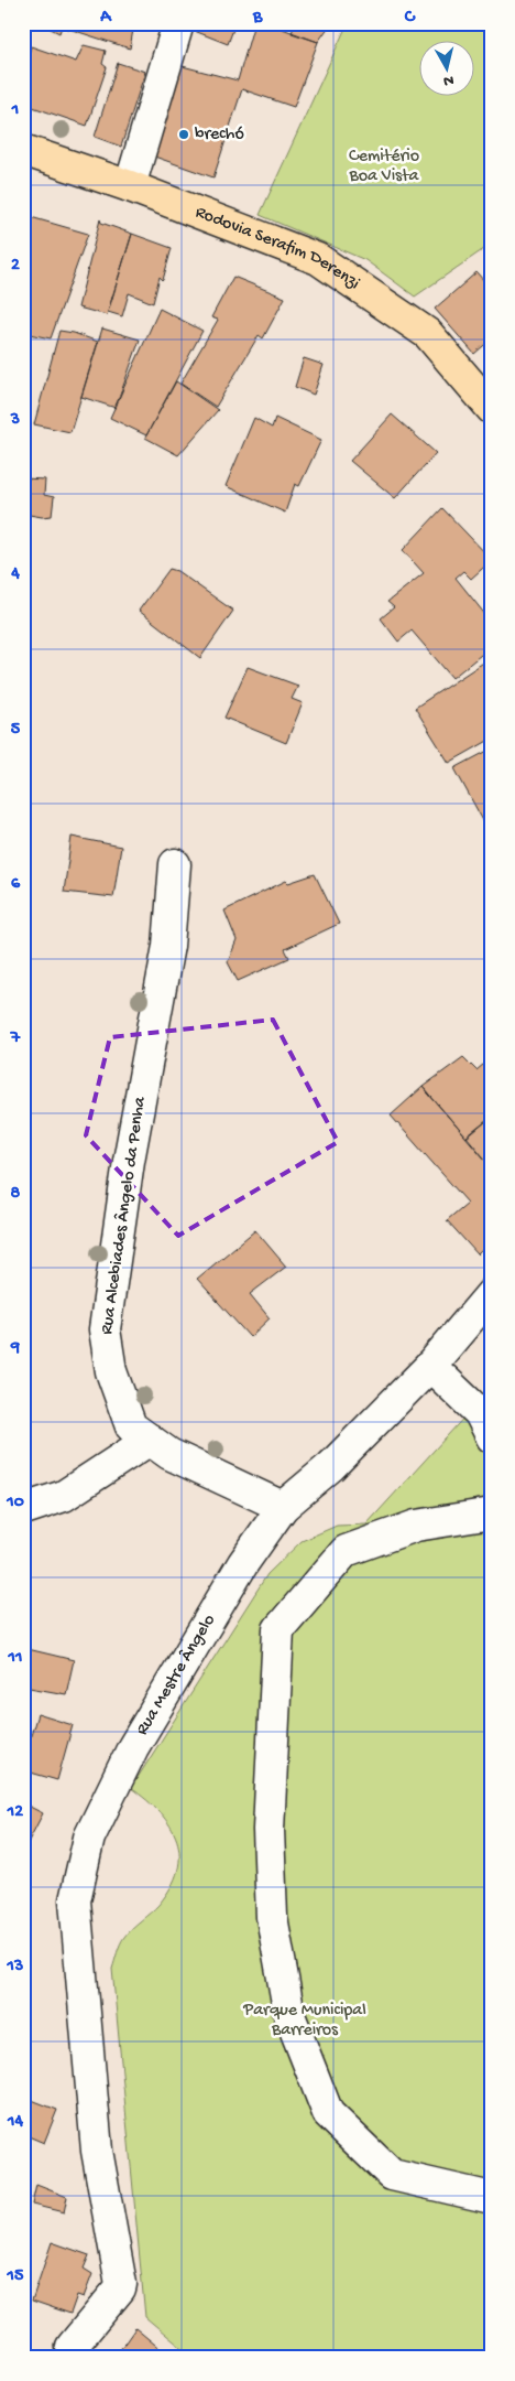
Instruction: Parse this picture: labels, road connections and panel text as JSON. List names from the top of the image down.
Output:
{
  "streets": {
    "main road": ["Rodovia Serafim Derenzi"],
    "street": ["Rua Alcebiades Ângelo da Penha", "Rua Mestre Ângelo"]
  },
  "crossings": [
    ["Rua Alcebiades Ângelo da Penha", "Rua Mestre Ângelo"]
  ],
  "parks": ["Cemitério Boa Vista", "Parque Municipal Barreiros"],
  "places": ["brechó"],
  "north": "bottom",
  "grid": {
    "columns": ["A", "B", "C"],
    "rows": [
      "1",
      "2",
      "3",
      "4",
      "5",
      "6",
      "7",
      "8",
      "9",
      "10",
      "11",
      "12",
      "13",
      "14",
      "15"
    ]
  }
}
